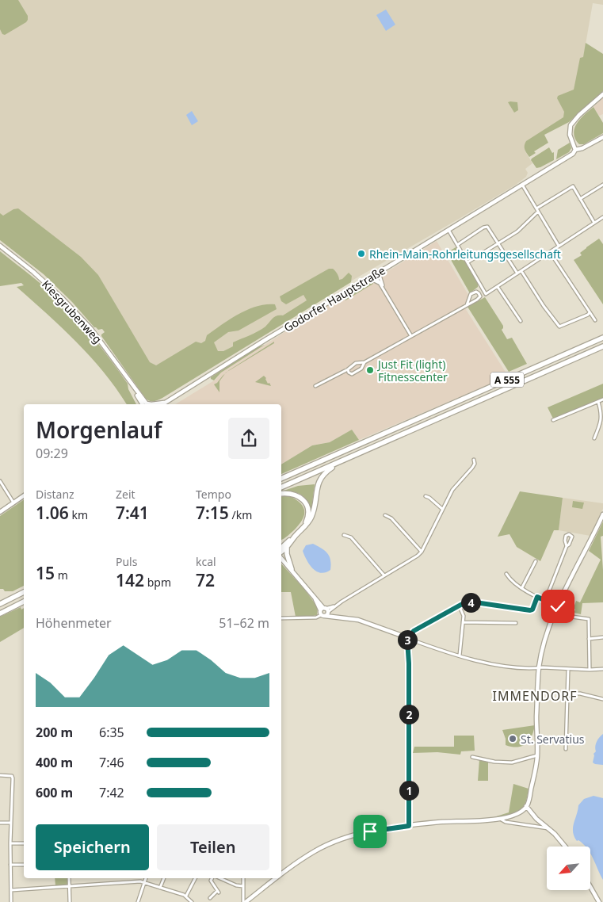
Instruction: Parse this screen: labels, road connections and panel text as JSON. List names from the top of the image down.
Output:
{
  "streets": {
    "highway": ["A 555"],
    "street": ["Godorfer Hauptstraße", "Kiesgrubenweg"]
  },
  "crossings": [
    ["Godorfer Hauptstraße", "Kiesgrubenweg"]
  ],
  "districts": ["IMMENDORF"],
  "places": ["Rhein-Main-Rohrleitungsgesellschaft", "Just Fit (light) Fitnesscenter", "St. Servatius"],
  "north": "bottom left",
  "page": {
    "heading": ["Morgenlauf", "09:29"],
    "stats": [
      ["Distanz", "1.06 km"],
      ["Zeit", "7:41"],
      ["Tempo", "7:15 /km"],
      ["15 m"],
      ["Puls", "142 bpm"],
      ["kcal", "72"]
    ],
    "pins": [
      "4",
      "3",
      "2",
      "1"
    ],
    "chart": ["Höhenmeter", "51–62 m"],
    "list": [
      {
        "name": "200 m",
        "note": "6:35"
      },
      {
        "name": "400 m",
        "note": "7:46"
      },
      {
        "name": "600 m",
        "note": "7:42"
      }
    ],
    "buttons": ["Speichern", "Teilen"]
  }
}
